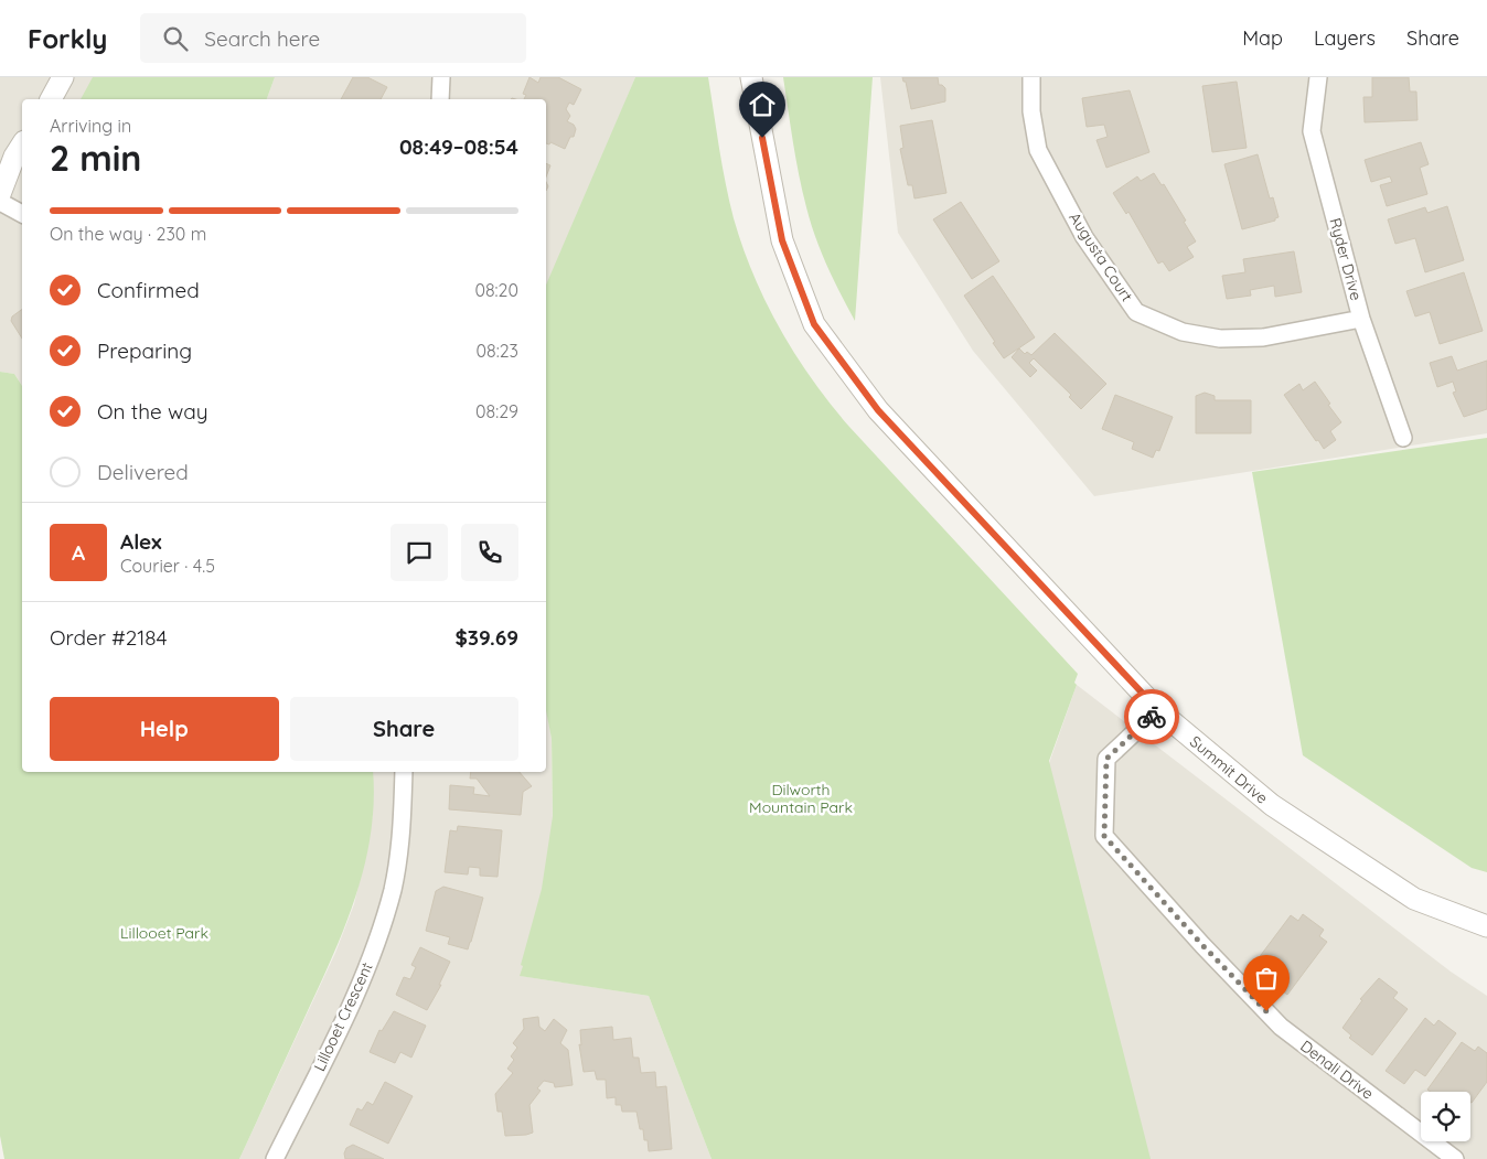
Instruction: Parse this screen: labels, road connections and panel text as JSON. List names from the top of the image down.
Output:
{
  "streets": {
    "street": [
      "Augusta Court",
      "Ryder Drive",
      "Summit Drive",
      "Lillooet Crescent",
      "Denali Drive"
    ]
  },
  "crossings": [
    ["Augusta Court", "Ryder Drive"],
    ["Summit Drive", "Denali Drive"]
  ],
  "parks": ["Dilworth Mountain Park", "Lillooet Park"],
  "page": {
    "header": "Forkly",
    "search": "Search here",
    "nav": ["Map", "Layers", "Share"],
    "heading": ["2 min", "Arriving in", "08:49–08:54"],
    "panel": [
      "Alex",
      "Courier · 4.5",
      "Order #2184",
      "$39.69"
    ],
    "bar": "On the way · 230 m",
    "list": [
      ["Confirmed", "08:20"],
      ["Preparing", "08:23"],
      ["On the way", "08:29"],
      "Delivered"
    ],
    "round": "A",
    "buttons": ["Help", "Share"]
  }
}
